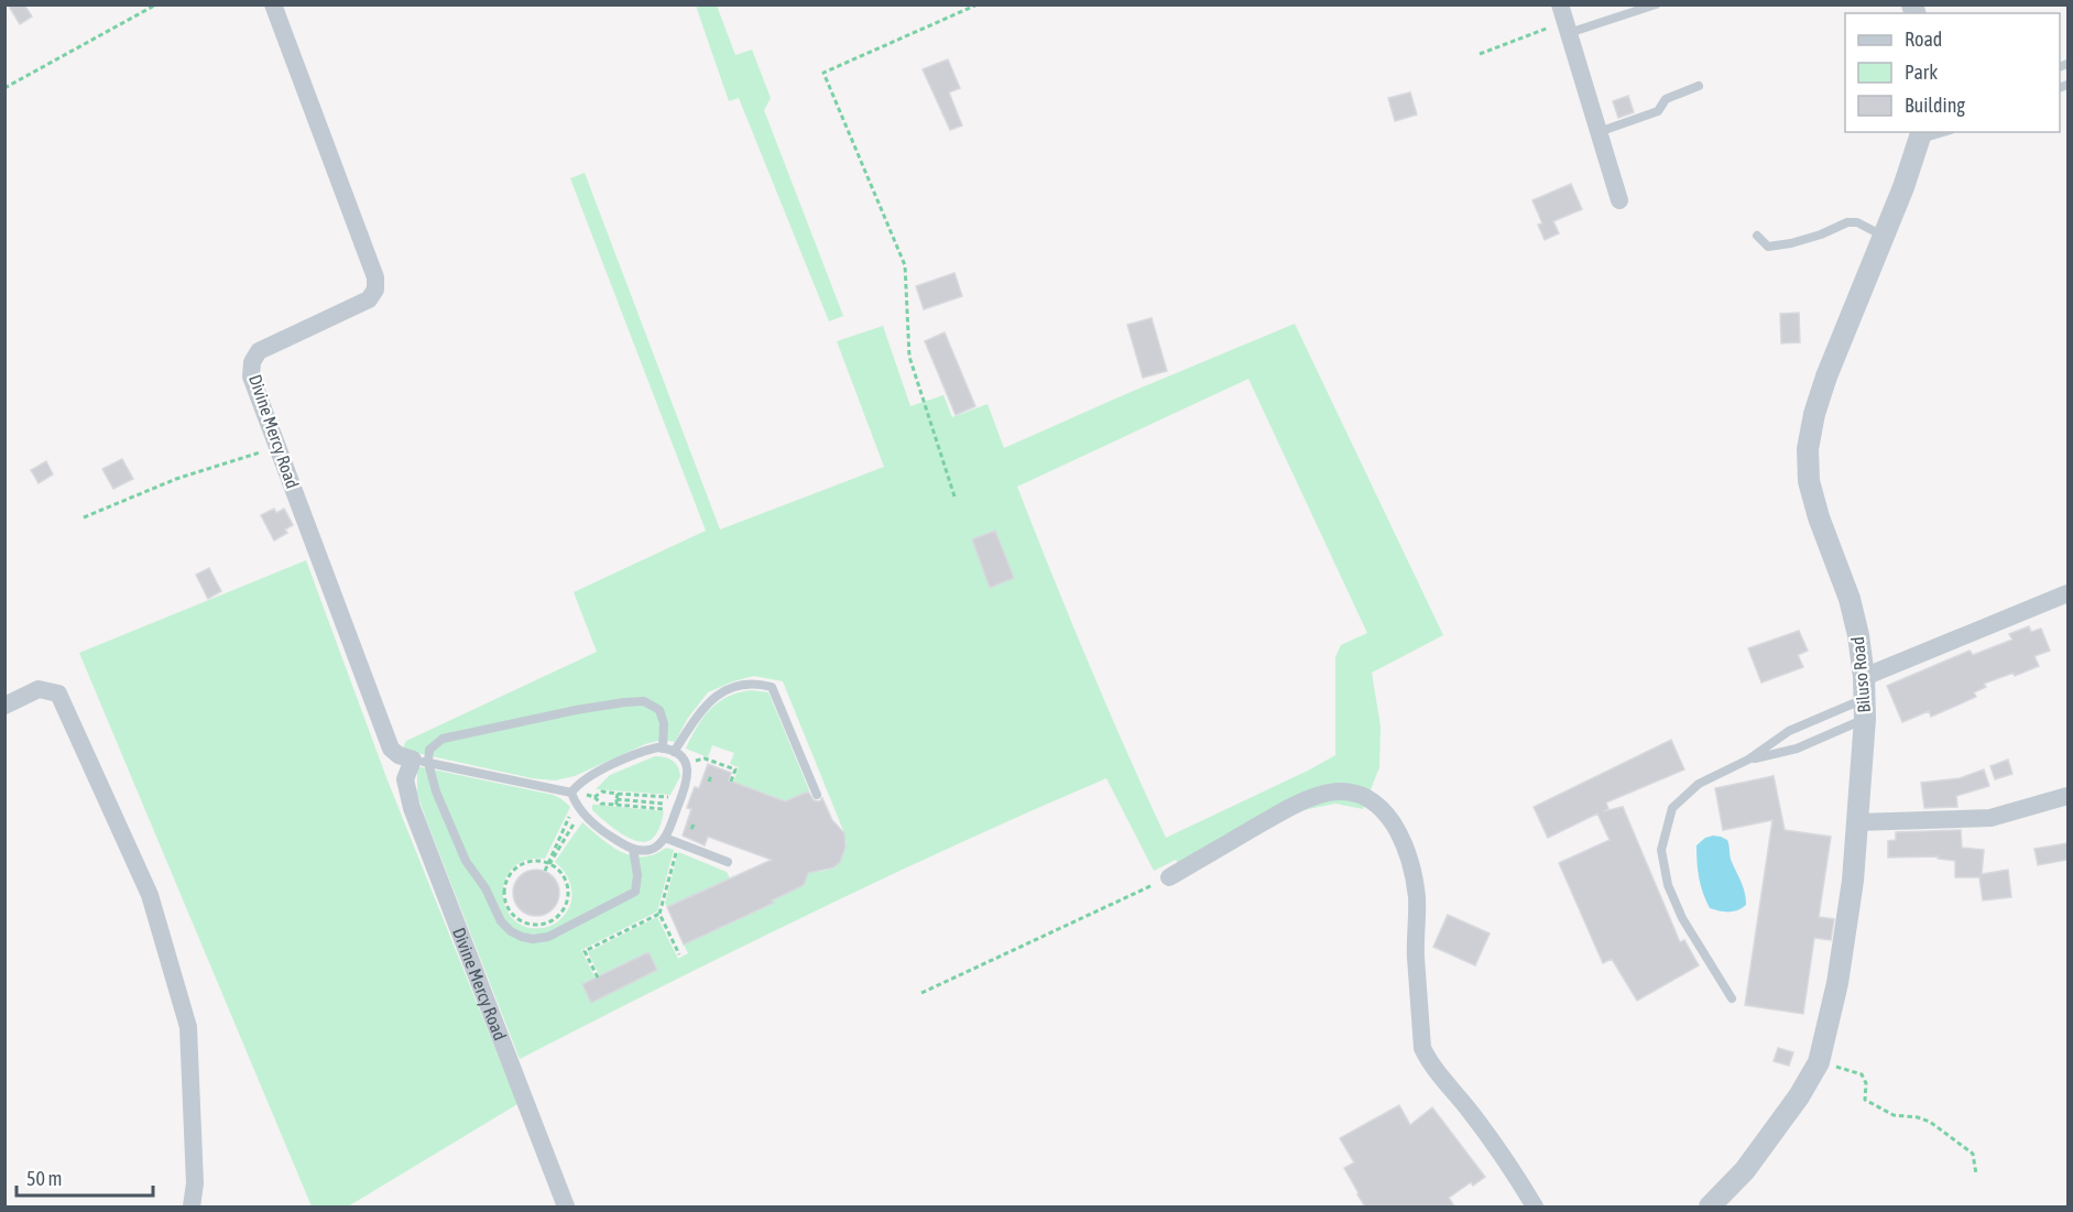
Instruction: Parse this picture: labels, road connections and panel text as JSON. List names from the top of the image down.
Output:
{
  "streets": {
    "street": ["Divine Mercy Road", "Biluso Road"]
  },
  "legend": ["Road", "Park", "Building"],
  "scale_bar": "50 m"
}
